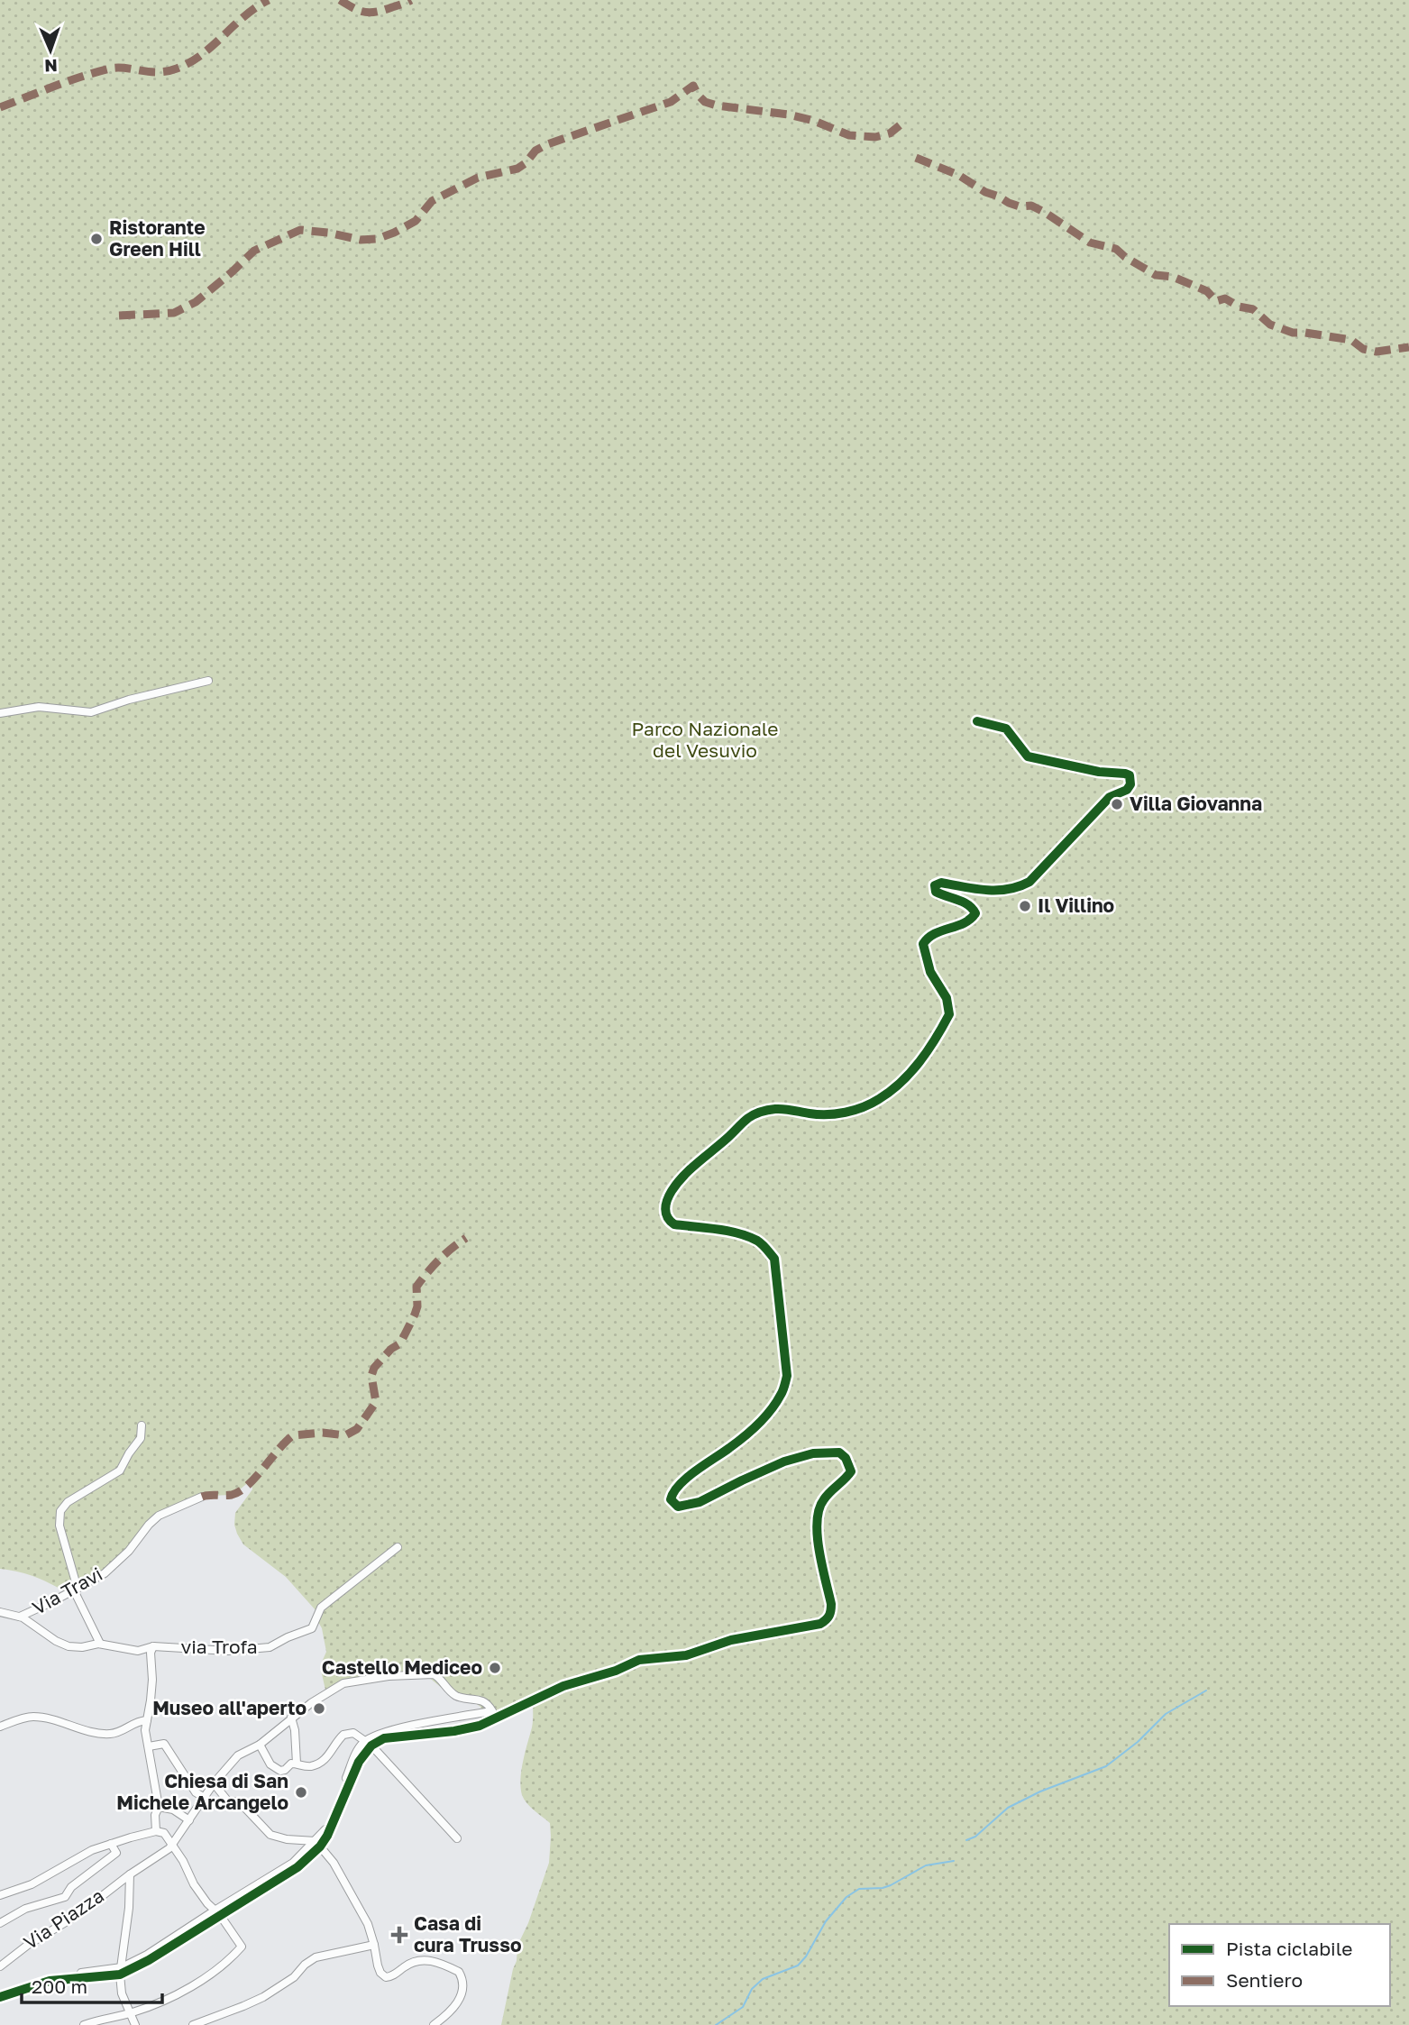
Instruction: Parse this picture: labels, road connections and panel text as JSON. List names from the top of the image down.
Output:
{
  "streets": {
    "street": ["Via Travi", "via Trofa", "Via Piazza"]
  },
  "crossings": [
    ["Via Travi", "via Trofa"]
  ],
  "parks": ["Parco Nazionale del Vesuvio"],
  "places": {
    "other": [
      "Ristorante Green Hill",
      "Villa Giovanna",
      "Il Villino",
      "Castello Mediceo",
      "Museo all'aperto",
      "Chiesa di San Michele Arcangelo"
    ],
    "health": ["Casa di cura Trusso"]
  },
  "legend": ["Pista ciclabile", "Sentiero"],
  "scale_bar": "200 m",
  "north": "bottom"
}
